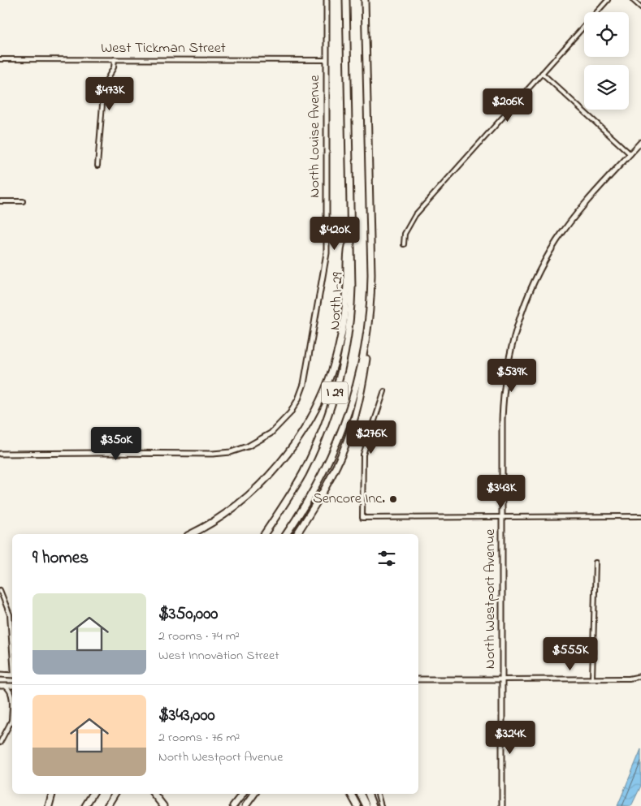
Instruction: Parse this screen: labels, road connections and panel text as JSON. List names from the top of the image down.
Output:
{
  "streets": {
    "highway": ["North I-29", "I 29"],
    "street": ["West Tickman Street", "North Louise Avenue", "North Westport Avenue"]
  },
  "crossings": [
    ["West Tickman Street", "North Louise Avenue"]
  ],
  "places": ["Sencore Inc."],
  "page": {
    "price": [
      "$473K",
      "$206K",
      "$420K",
      "$539K",
      "$276K",
      "$350K",
      "$343K",
      "$555K",
      "$324K"
    ],
    "heading": "9 homes",
    "list": [
      {
        "name": "$350,000",
        "note": "2 rooms · 74 m² · West Innovation Street"
      },
      {
        "name": "$343,000",
        "note": "2 rooms · 76 m² · North Westport Avenue"
      }
    ]
  }
}
